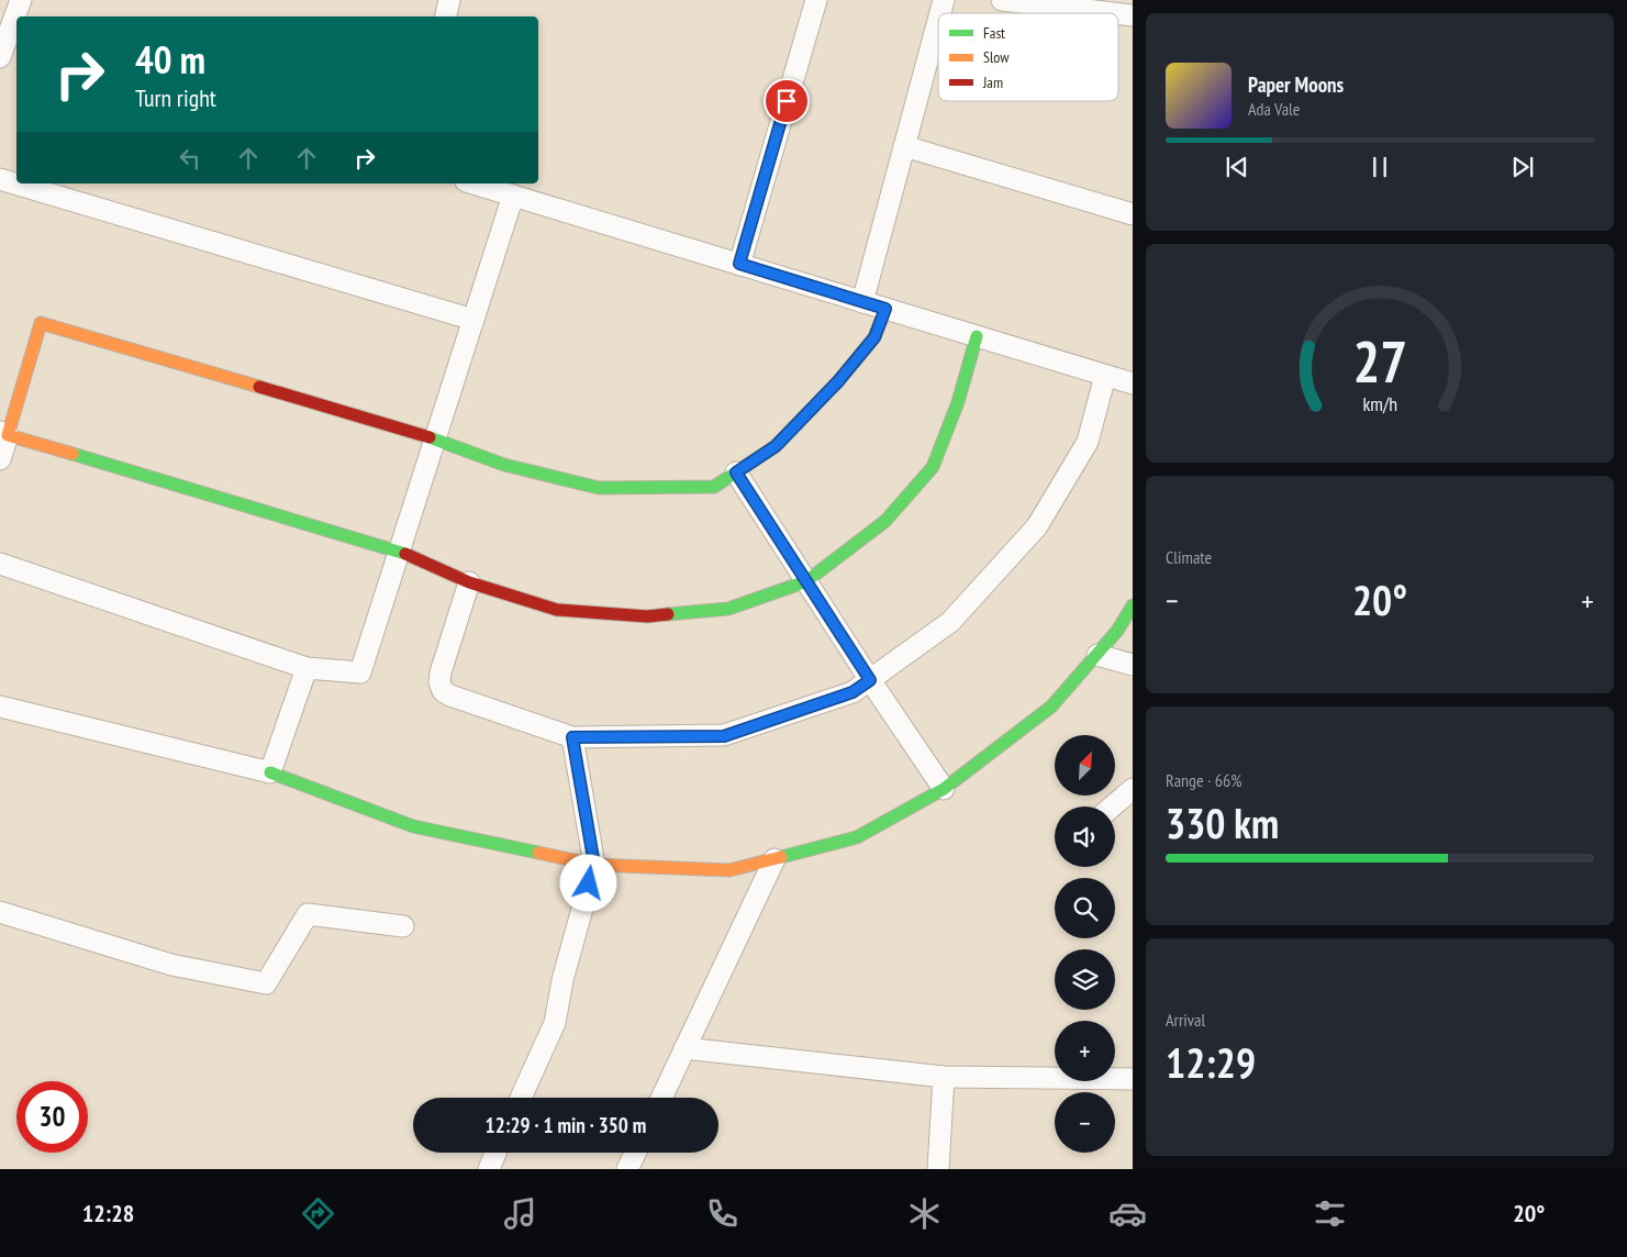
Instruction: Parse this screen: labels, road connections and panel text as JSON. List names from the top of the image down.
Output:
{
  "legend": ["Fast", "Slow", "Jam"],
  "north": "top right",
  "page": {
    "turn": ["40 m", "Turn right"],
    "song": ["Paper Moons", "Ada Vale"],
    "tile": [
      "Climate",
      ["Range · 66%", "330 km"],
      ["Arrival", "12:29"]
    ],
    "heat": ["−", "20°", "+"],
    "map_buttons": ["+", "−"],
    "limit": "30",
    "trip": "12:29 · 1 min · 350 m",
    "tabs": ["12:28", "20°"],
    "gauge": ["27", "km/h"]
  }
}
